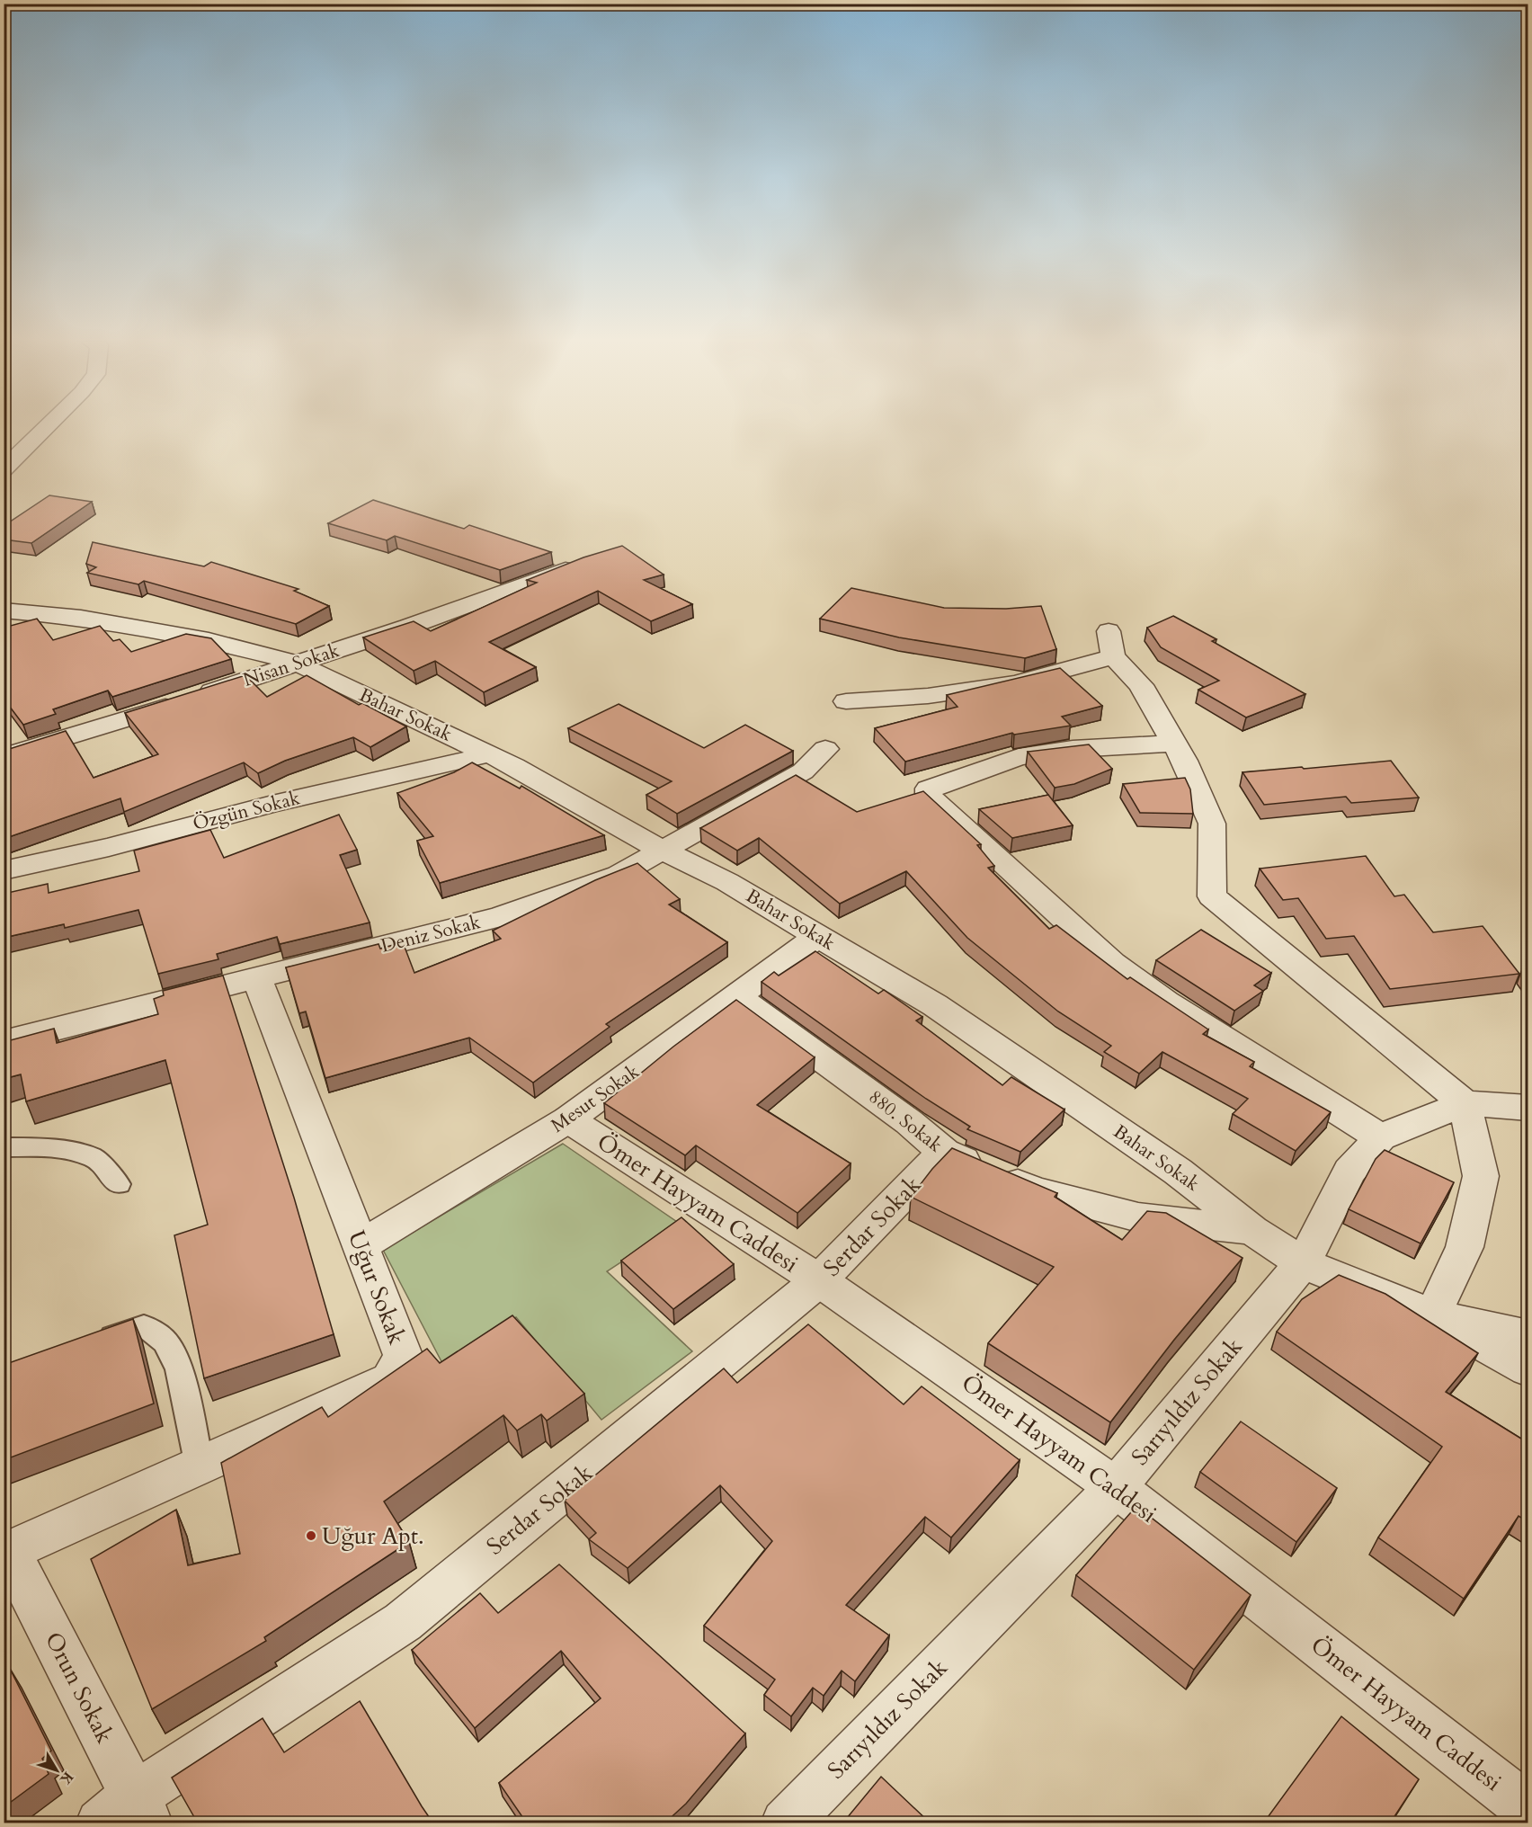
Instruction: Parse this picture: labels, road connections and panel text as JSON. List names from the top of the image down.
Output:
{
  "streets": {
    "street": [
      "Nisan Sokak",
      "Bahar Sokak",
      "Özgün Sokak",
      "Deniz Sokak",
      "Mesut Sokak",
      "880. Sokak",
      "Ömer Hayyam Caddesi",
      "Serdar Sokak",
      "Uğur Sokak",
      "Sarıyıldız Sokak",
      "Orun Sokak"
    ]
  },
  "crossings": [
    ["Nisan Sokak", "Bahar Sokak"],
    ["Bahar Sokak", "Özgün Sokak"],
    ["Bahar Sokak", "Deniz Sokak"],
    ["Bahar Sokak", "Mesut Sokak"],
    ["Bahar Sokak", "880. Sokak"],
    ["Bahar Sokak", "Sarıyıldız Sokak"],
    ["Deniz Sokak", "Uğur Sokak"],
    ["Mesut Sokak", "880. Sokak"],
    ["Mesut Sokak", "Ömer Hayyam Caddesi"],
    ["Mesut Sokak", "Uğur Sokak"],
    ["880. Sokak", "Serdar Sokak"],
    ["Ömer Hayyam Caddesi", "Serdar Sokak"],
    ["Ömer Hayyam Caddesi", "Sarıyıldız Sokak"],
    ["Serdar Sokak", "Orun Sokak"],
    ["Uğur Sokak", "Orun Sokak"]
  ],
  "places": ["Uğur Apt."],
  "north": "bottom right"
}
